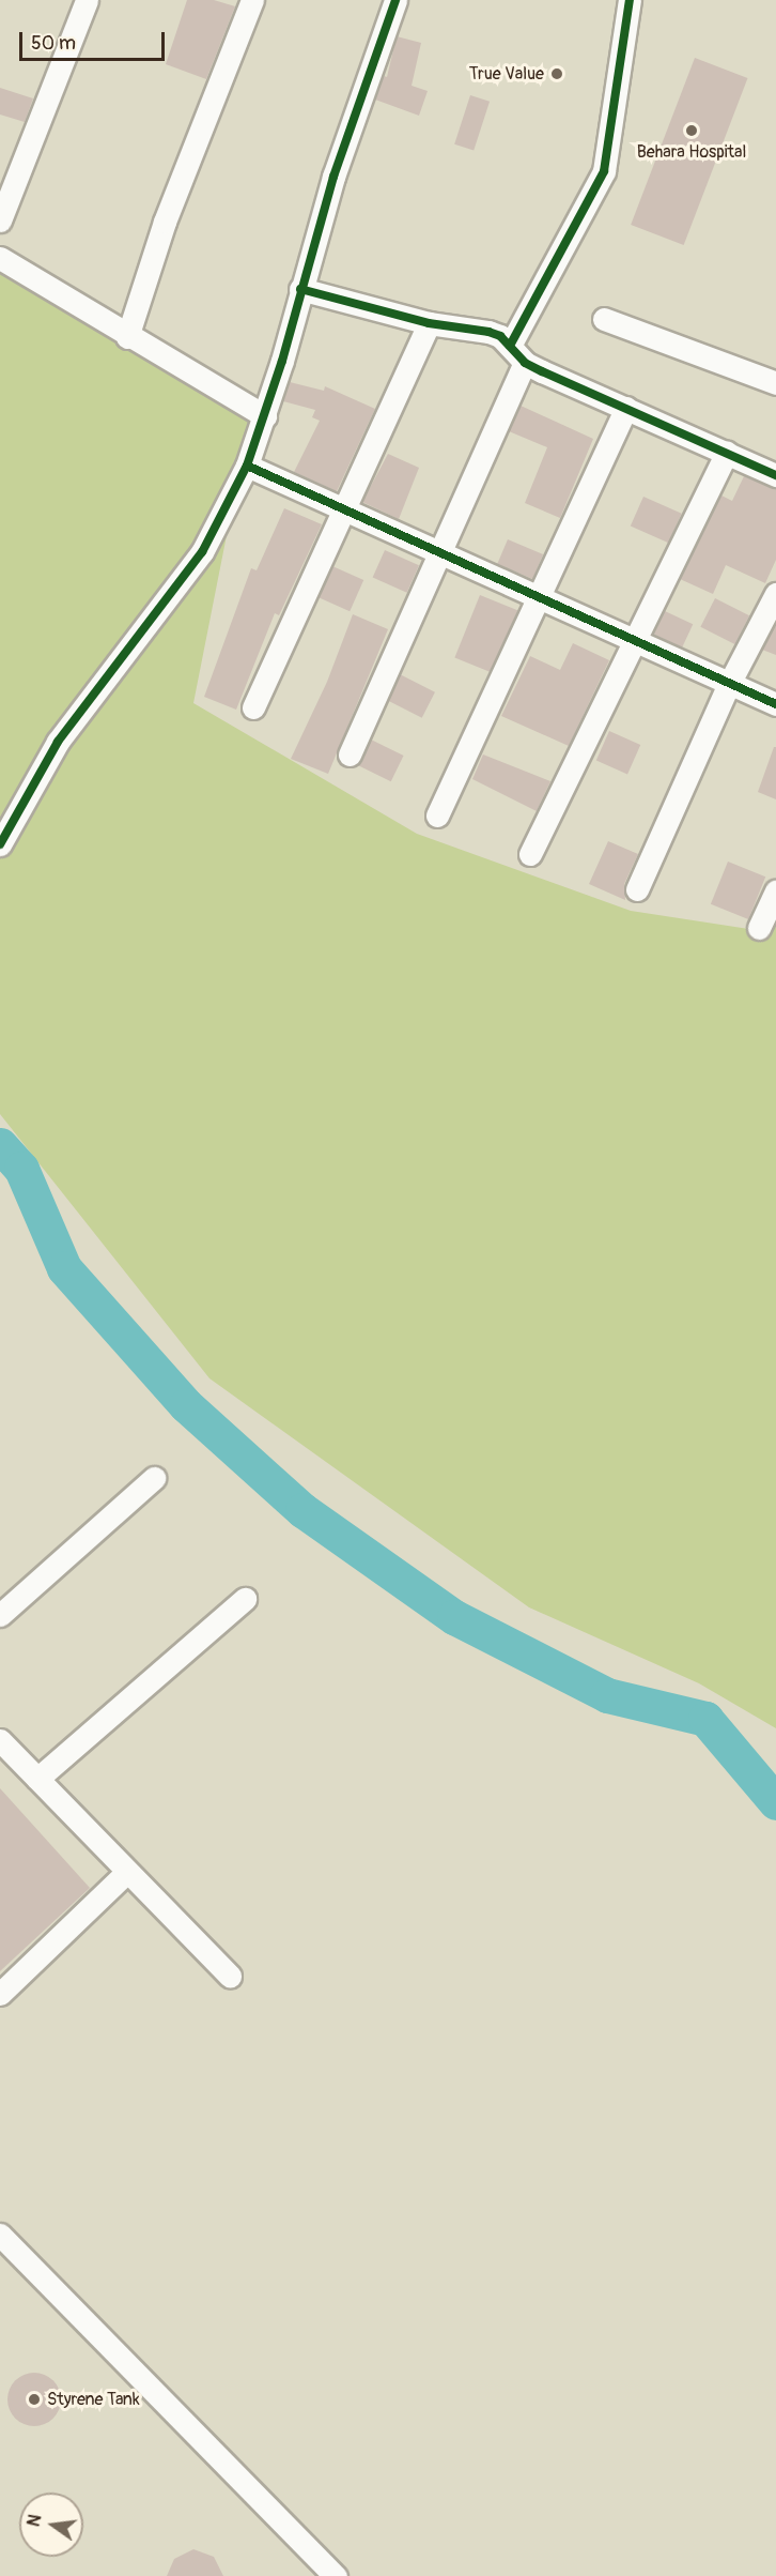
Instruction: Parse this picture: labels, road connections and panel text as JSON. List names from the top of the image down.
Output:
{
  "places": ["True Value", "Behara Hospital", "Styrene Tank"],
  "scale_bar": "50 m",
  "north": "left"
}
